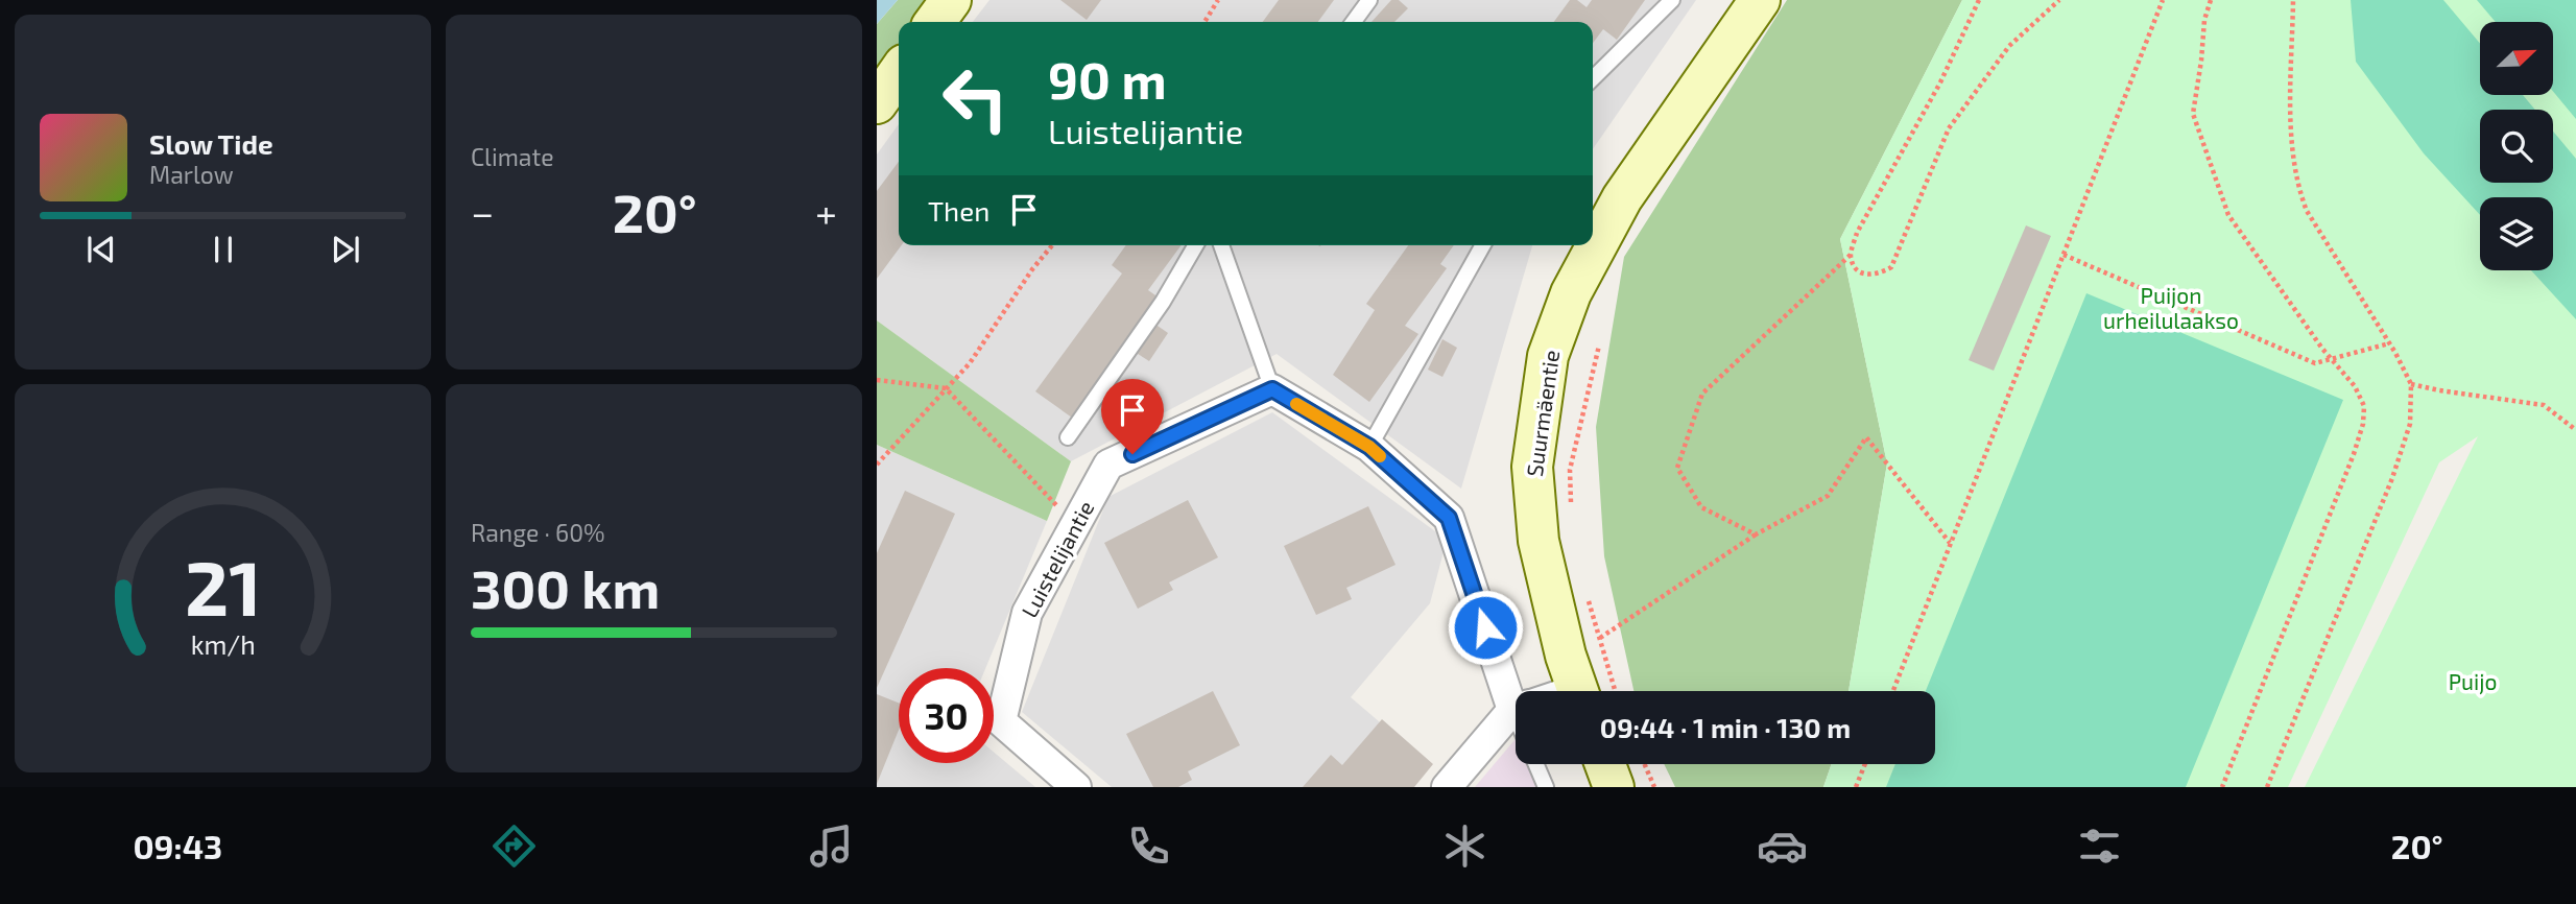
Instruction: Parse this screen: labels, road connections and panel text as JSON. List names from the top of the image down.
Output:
{
  "streets": {
    "main road": ["Suurmäentie"],
    "street": ["Luistelijantie"]
  },
  "parks": ["Puijon urheilulaakso", "Puijo"],
  "north": "top right",
  "page": {
    "tile": [
      "Climate",
      ["Range · 60%", "300 km"]
    ],
    "turn": ["90 m", "Luistelijantie"],
    "song": ["Slow Tide", "Marlow"],
    "then": "Then",
    "heat": ["−", "20°", "+"],
    "limit": "30",
    "trip": "09:44 · 1 min · 130 m",
    "tabs": ["09:43", "20°"],
    "gauge": ["21", "km/h"]
  }
}
